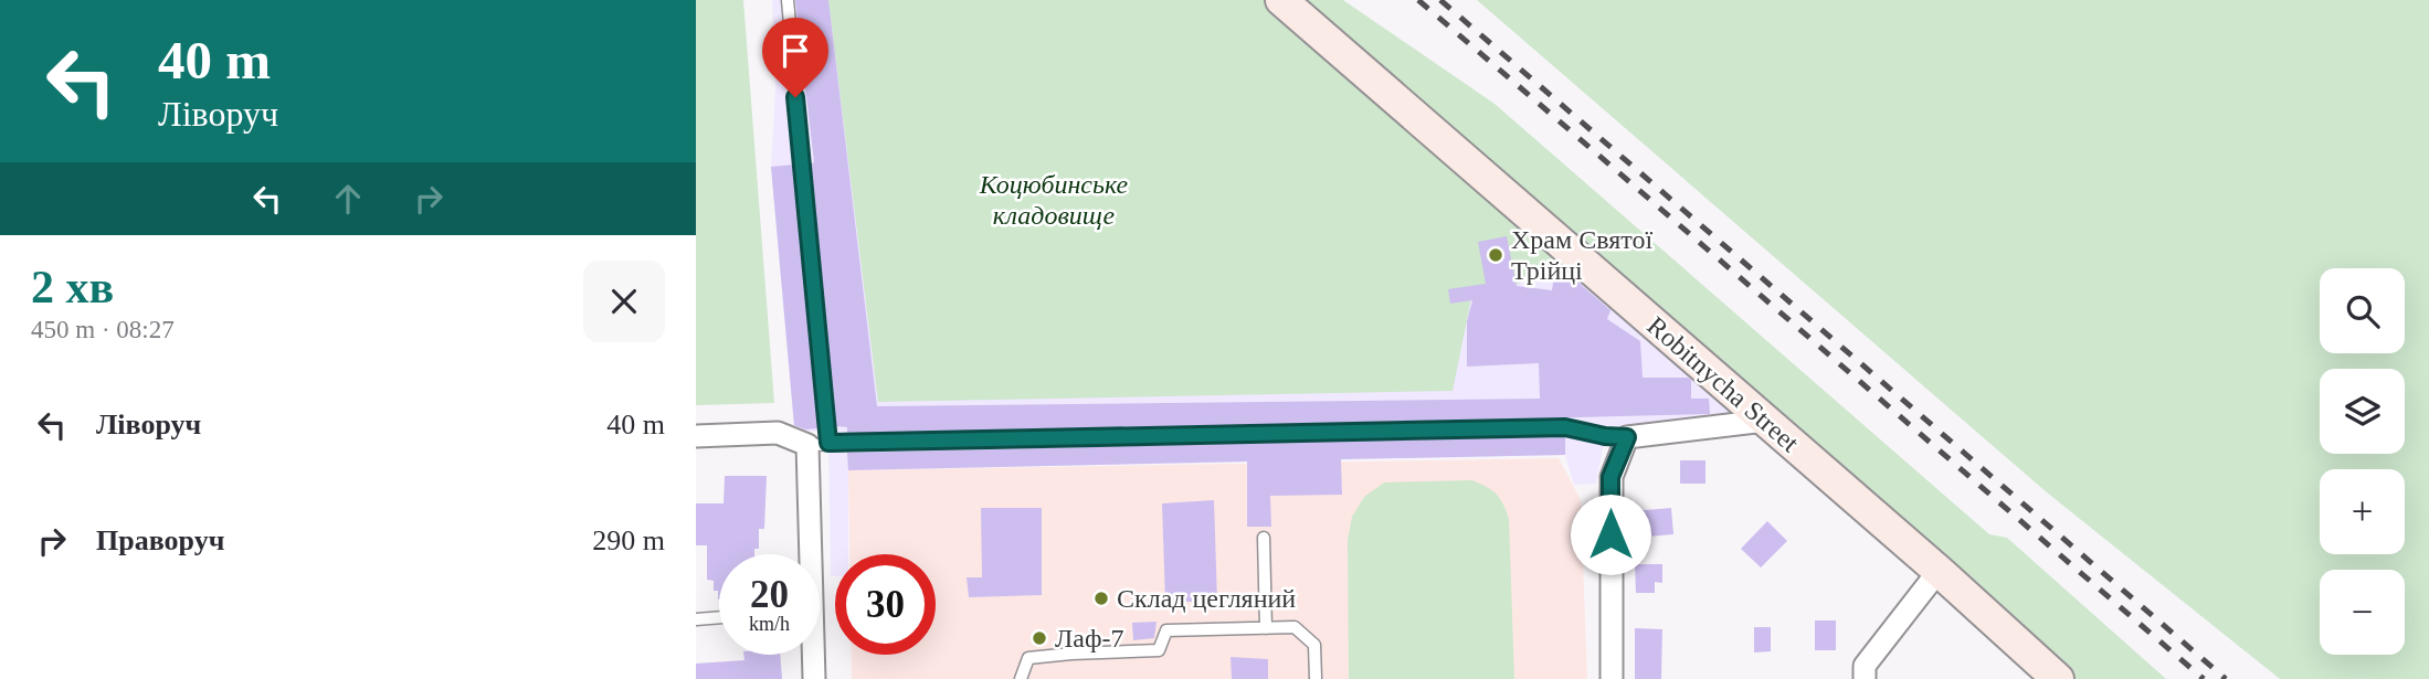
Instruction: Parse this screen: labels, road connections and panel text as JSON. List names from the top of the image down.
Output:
{
  "streets": {
    "street": ["Robitnycha Street"]
  },
  "parks": ["Коцюбинське кладовище"],
  "places": ["Храм Святої Трійці", "Склад цегляний", "Лаф-7"],
  "page": {
    "turn": ["40 m", "Ліворуч"],
    "heading": ["2 хв", "450 m · 08:27"],
    "map_buttons": ["+", "−"],
    "list": [
      {
        "name": "Ліворуч",
        "value": "40 m"
      },
      {
        "name": "Праворуч",
        "value": "290 m"
      }
    ],
    "speed": "20 km/h",
    "limit": "30"
  }
}
